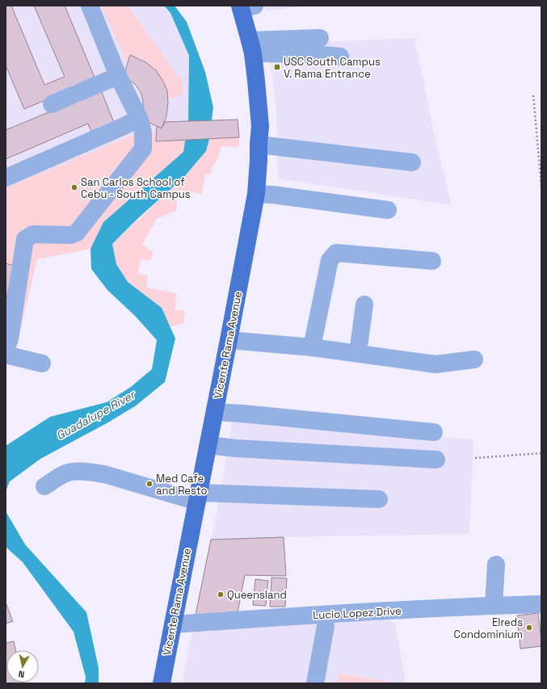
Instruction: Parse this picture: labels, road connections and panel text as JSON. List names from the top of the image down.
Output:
{
  "streets": {
    "main road": ["Vicente Rama Avenue"],
    "street": ["Lucio Lopez Drive"]
  },
  "crossings": [
    ["Vicente Rama Avenue", "Lucio Lopez Drive"]
  ],
  "water": ["Guadalupe River"],
  "places": {
    "transit": ["USC South Campus V. Rama Entrance"],
    "other": [
      "San Carlos School of Cebu - South Campus",
      "Med Cafe and Resto",
      "Queensland",
      "Elreds Condominium"
    ]
  },
  "north": "bottom"
}
